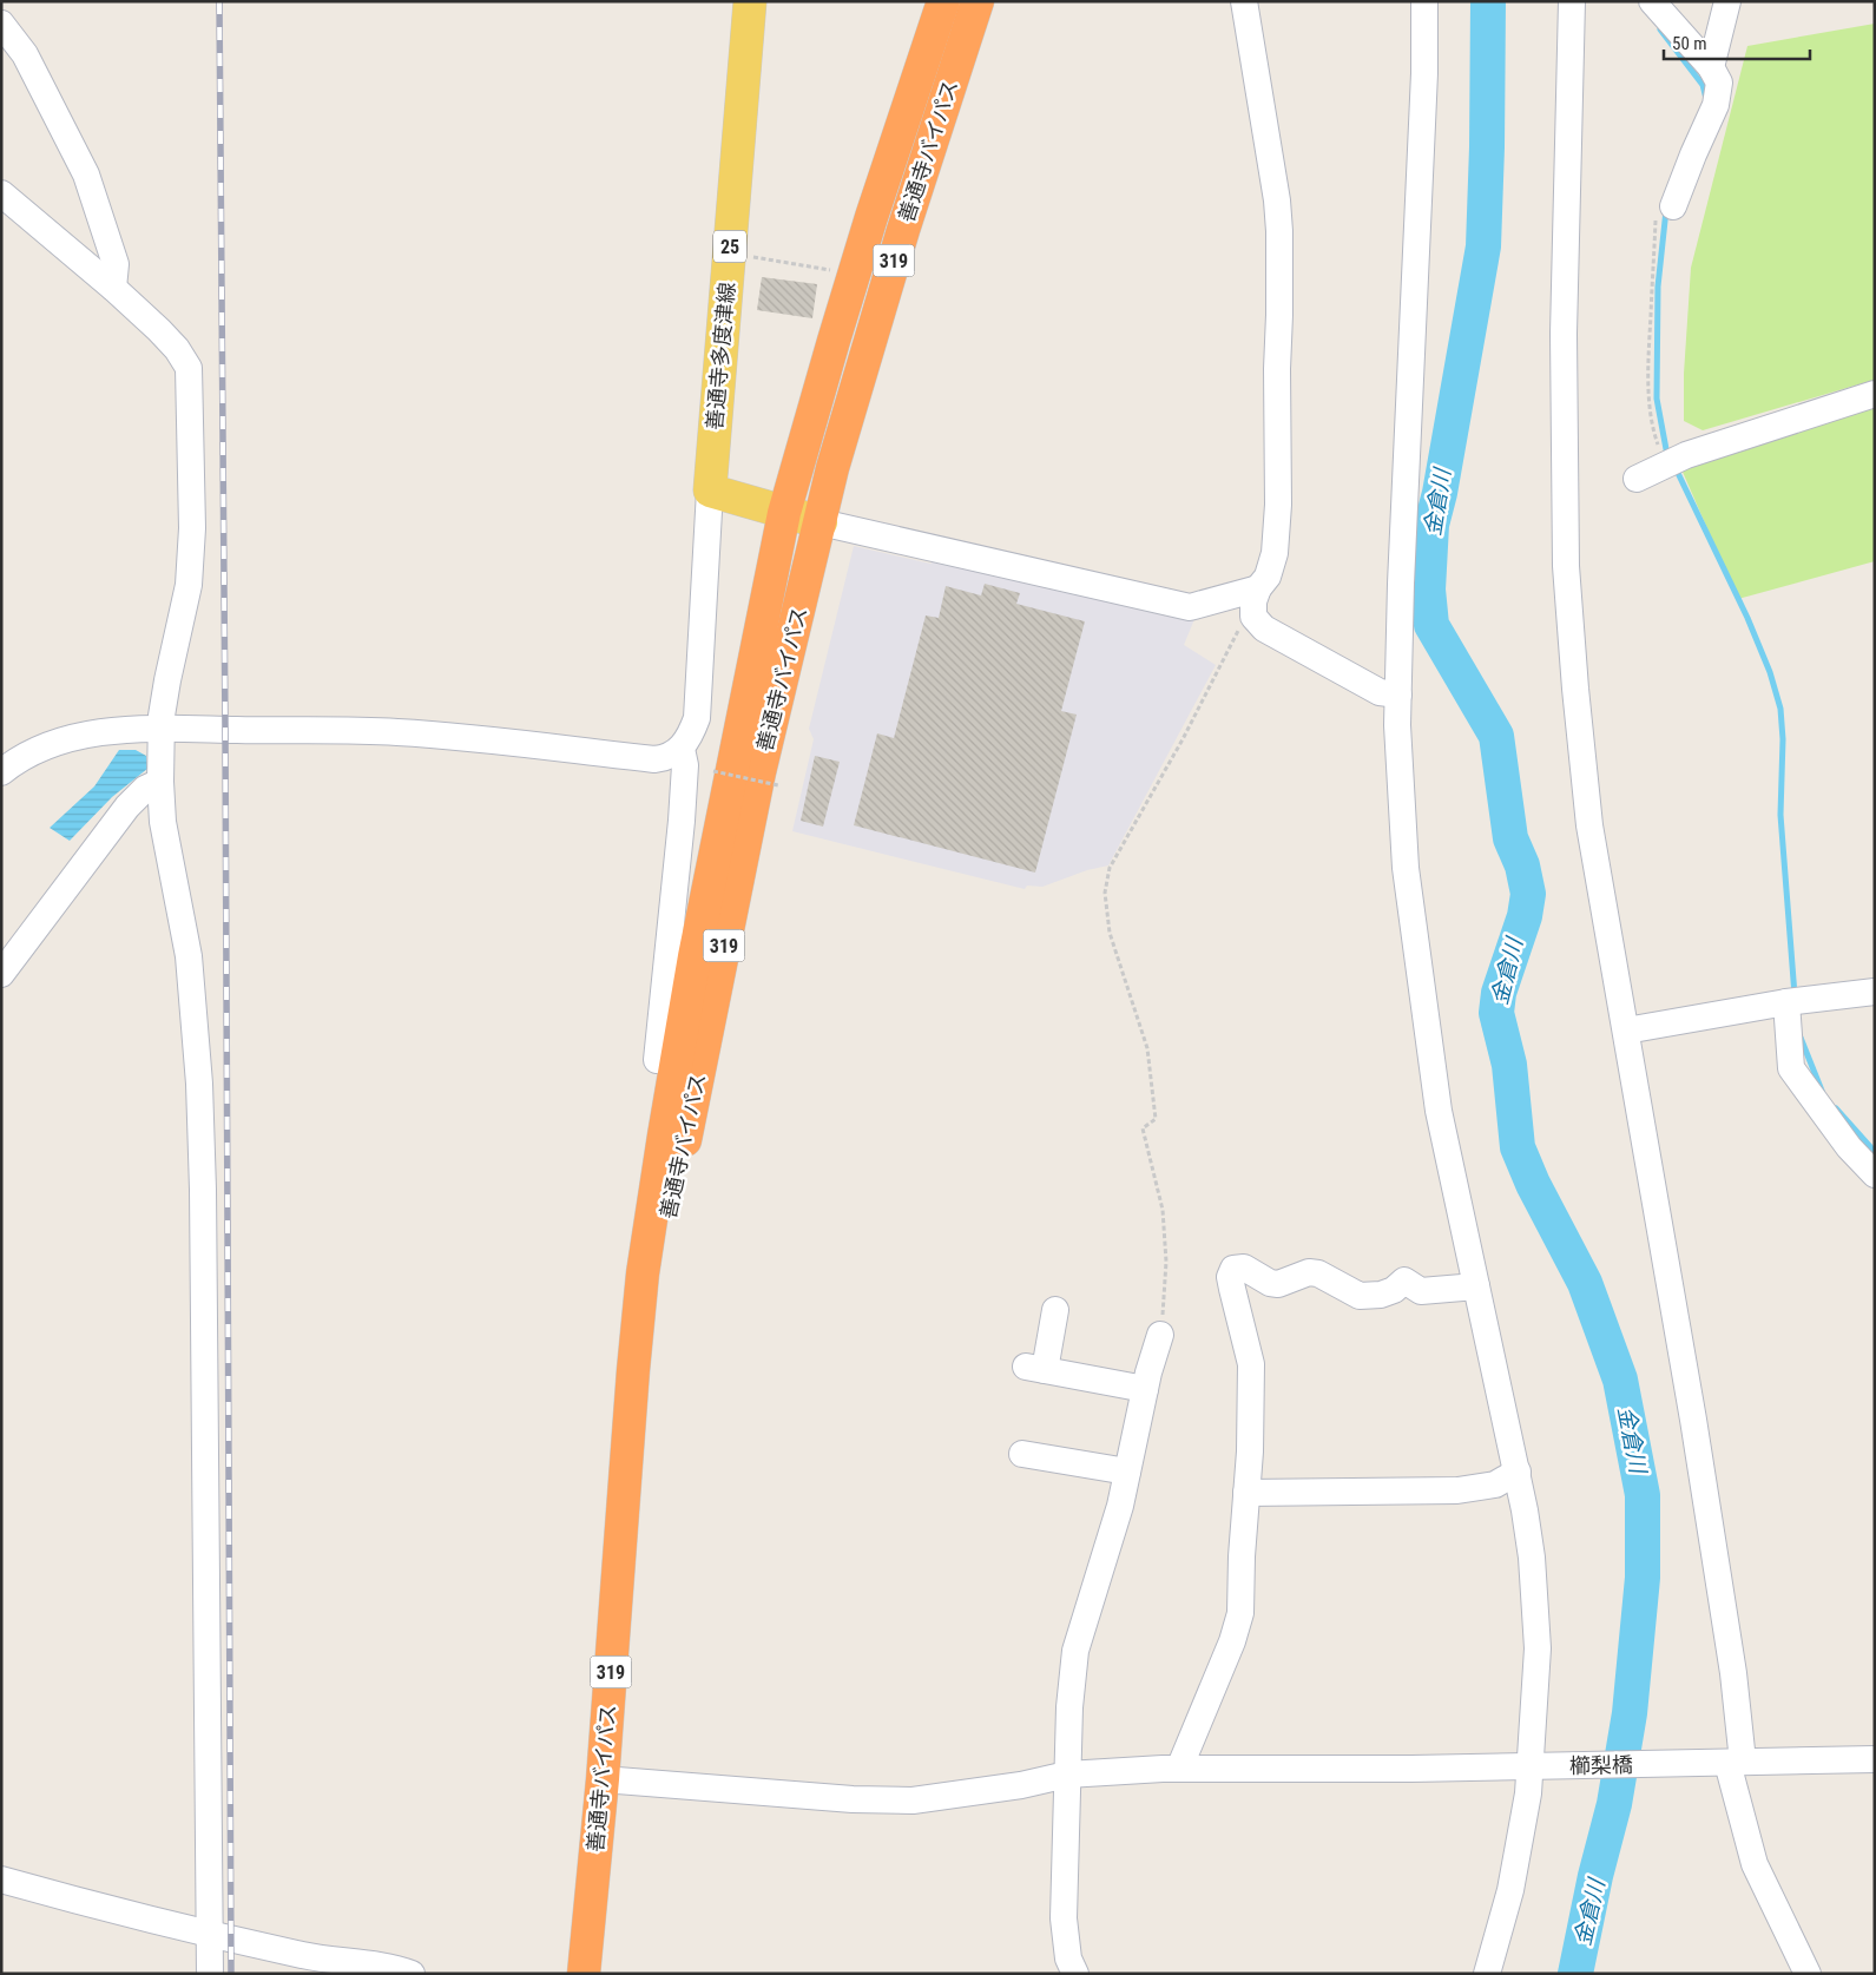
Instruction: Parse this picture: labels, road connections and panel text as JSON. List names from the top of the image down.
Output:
{
  "streets": {
    "highway": ["善通寺バイパス", "319"],
    "main road": ["25", "善通寺多度津線"],
    "street": ["櫛梨橋"]
  },
  "crossings": [
    ["善通寺バイパス", "櫛梨橋"]
  ],
  "water": ["金倉川"],
  "scale_bar": "50 m"
}
